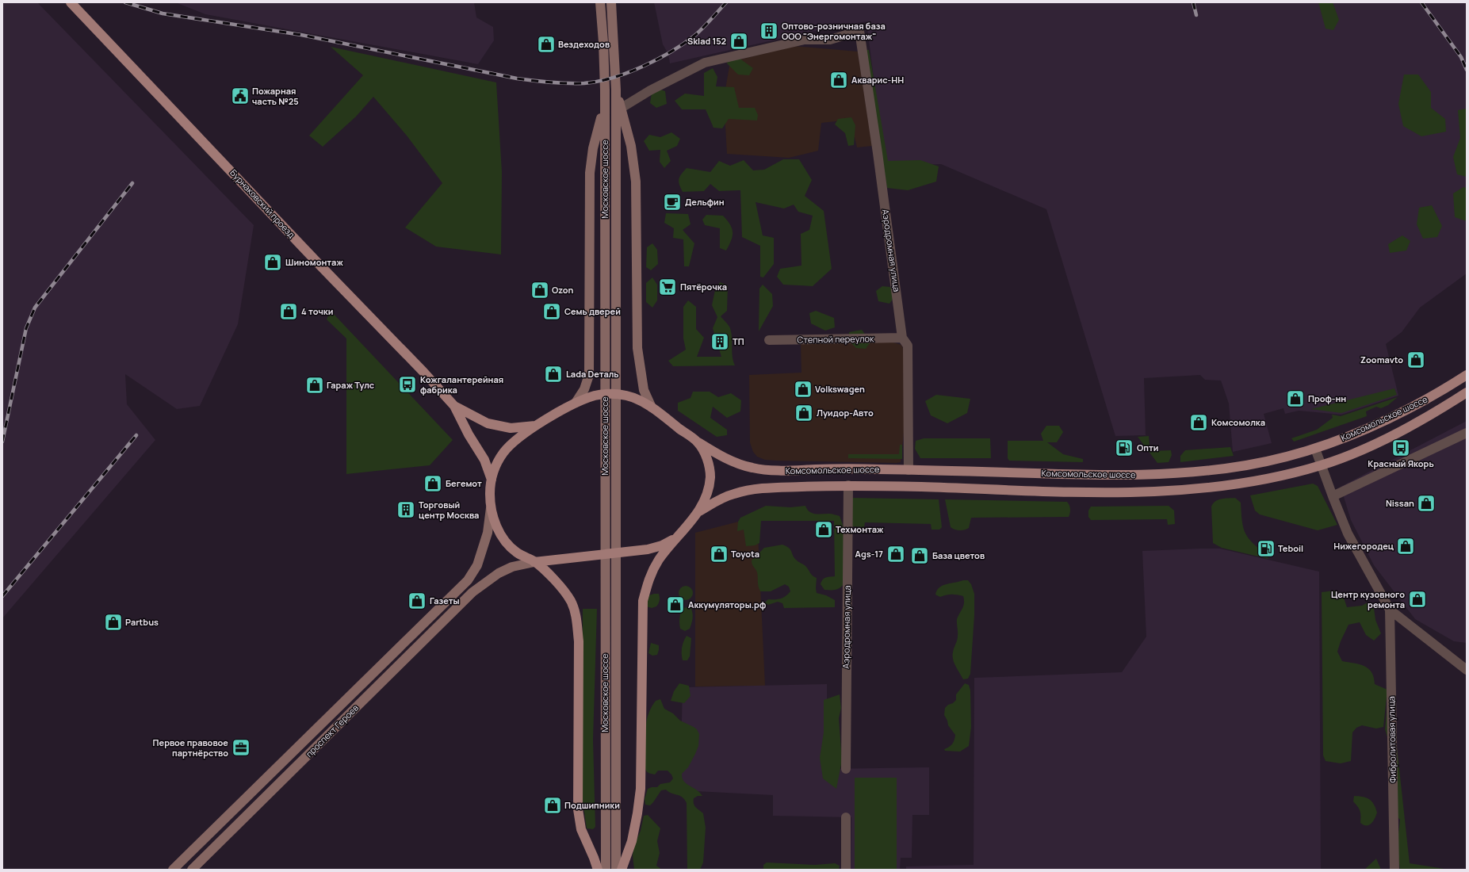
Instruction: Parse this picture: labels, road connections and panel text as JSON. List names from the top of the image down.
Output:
{
  "streets": {
    "main road": [
      "Московское шоссе",
      "Бурнаковский проезд",
      "Комсомольское шоссе",
      "проспект Героев"
    ],
    "street": ["Аэродромная улица", "Степной переулок", "Фибролитовая улица"]
  },
  "crossings": [
    ["Аэродромная улица", "Степной переулок"],
    ["Аэродромная улица", "Комсомольское шоссе"]
  ],
  "places": {
    "building": ["Оптово-розничная база ООО \"Энергомонтаж\"", "ТП", "Торговый центр Москва"],
    "shop": [
      "Sklad 152",
      "Вездеходов",
      "Акварис-НН",
      "Шиномонтаж",
      "Ozon",
      "4 точки",
      "Семь дверей",
      "Zoomavto",
      "Lada Dеталь",
      "Гараж Тулс",
      "Volkswagen",
      "Проф-нн",
      "Луидор-Авто",
      "Комсомолка",
      "Бегемот",
      "Nissan",
      "Техмонтаж",
      "Нижегородец",
      "Toyota",
      "Ags-17",
      "База цветов",
      "Центр кузовного ремонта",
      "Газеты",
      "Аккумуляторы.рф",
      "Partbus",
      "Подшипники"
    ],
    "public building": ["Пожарная часть №25"],
    "cafe": ["Дельфин"],
    "supermarket": ["Пятёрочка"],
    "bus stop": ["Кожгалантерейная фабрика", "Красный Якорь"],
    "fuel station": ["Опти", "Teboil"],
    "office": ["Первое правовое партнёрство"]
  }
}
